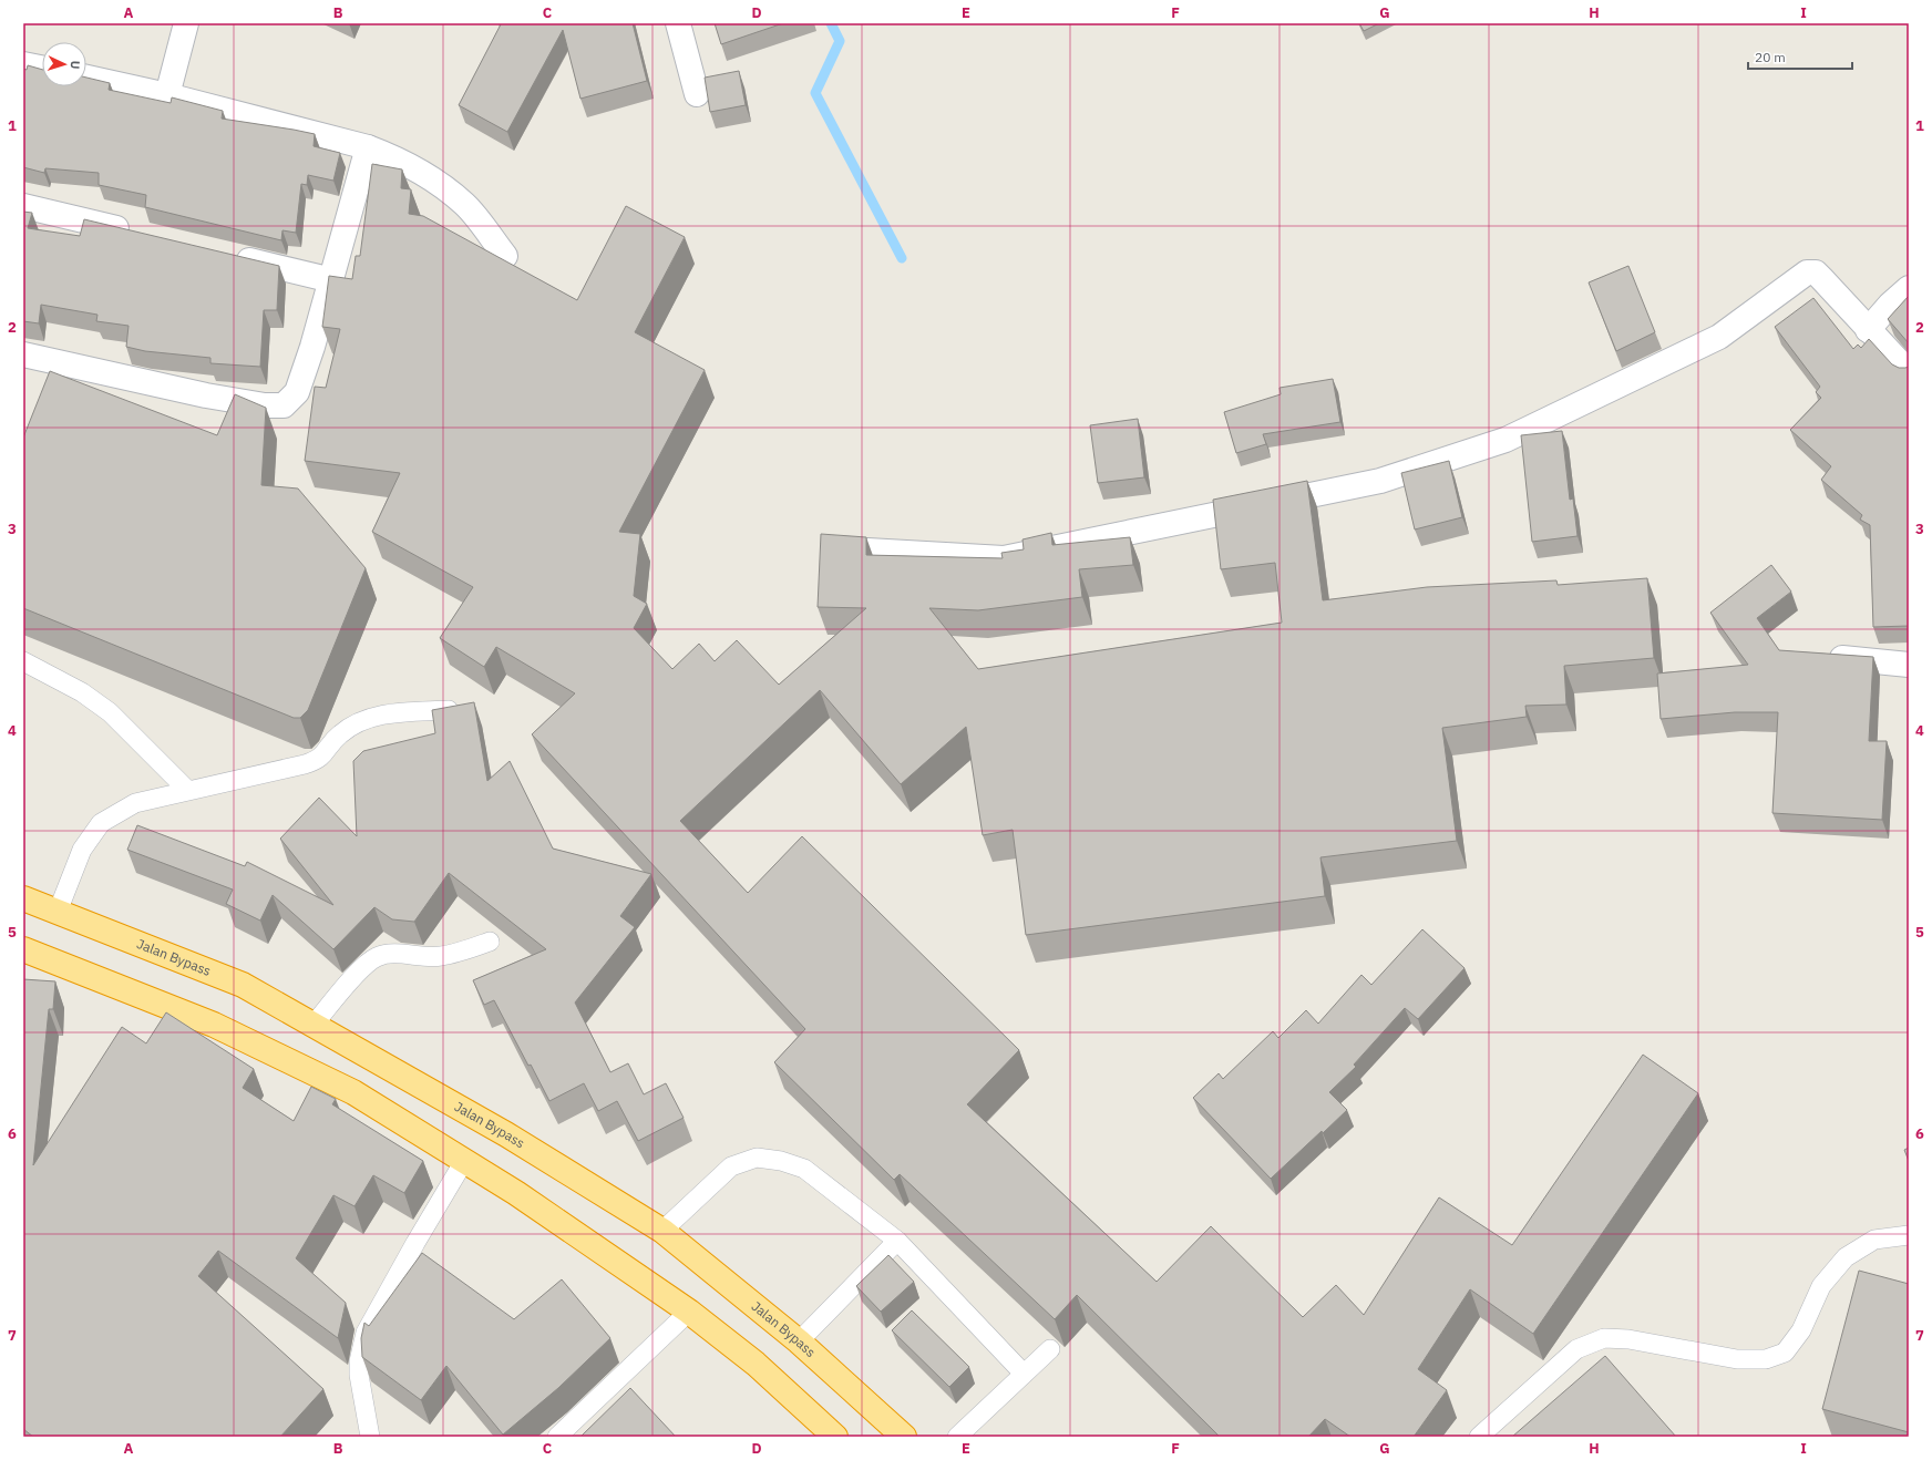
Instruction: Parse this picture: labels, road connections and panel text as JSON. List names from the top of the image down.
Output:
{
  "streets": {
    "highway": ["Jalan Bypass"]
  },
  "scale_bar": "20 m",
  "north": "right",
  "grid": {
    "columns": [
      "A",
      "B",
      "C",
      "D",
      "E",
      "F",
      "G",
      "H",
      "I"
    ],
    "rows": [
      "1",
      "2",
      "3",
      "4",
      "5",
      "6",
      "7"
    ]
  }
}
